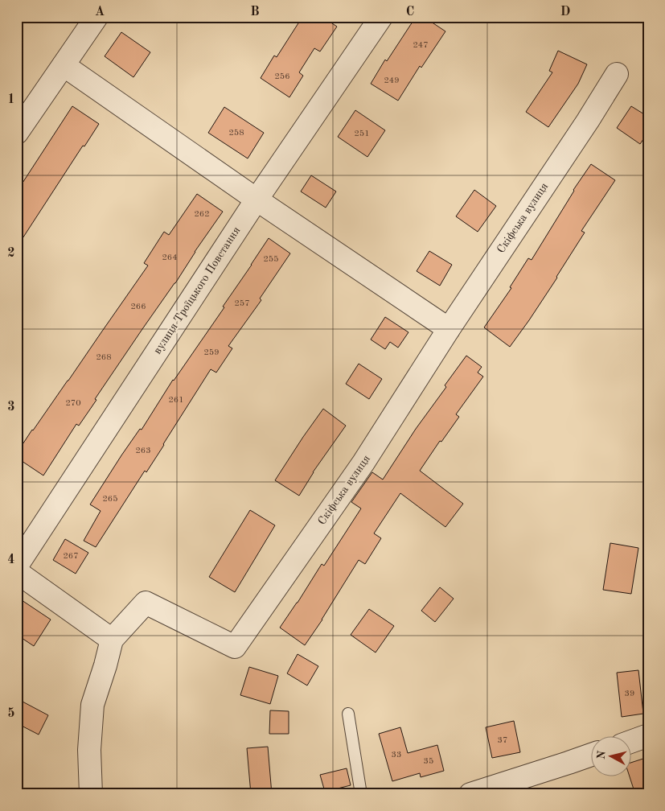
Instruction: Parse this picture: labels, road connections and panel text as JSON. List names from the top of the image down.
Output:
{
  "streets": {
    "street": ["Скіфська вулиця", "вулиця Троїцького Повстання"]
  },
  "house_numbers": [
    "247",
    "256",
    "249",
    "258",
    "251",
    "262",
    "264",
    "255",
    "257",
    "266",
    "259",
    "268",
    "261",
    "270",
    "263",
    "265",
    "267",
    "39",
    "37",
    "33",
    "35"
  ],
  "north": "left",
  "grid": {
    "columns": [
      "A",
      "B",
      "C",
      "D"
    ],
    "rows": [
      "1",
      "2",
      "3",
      "4",
      "5"
    ]
  }
}
